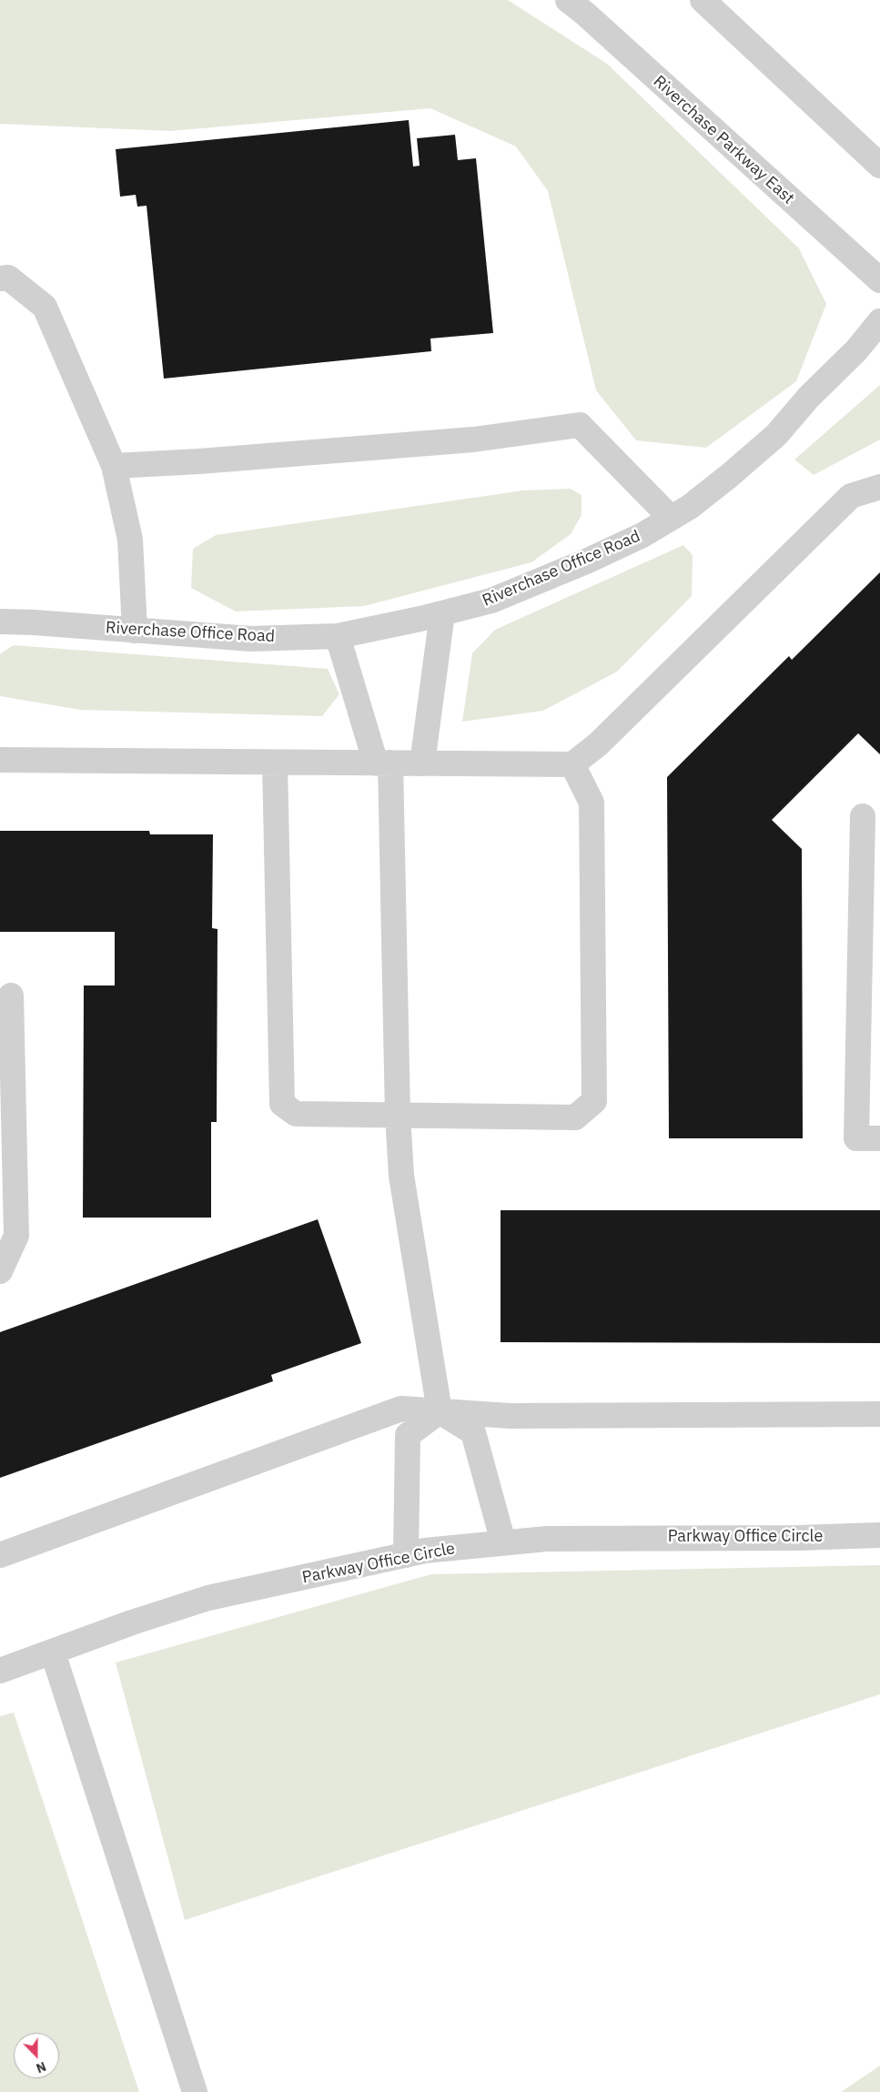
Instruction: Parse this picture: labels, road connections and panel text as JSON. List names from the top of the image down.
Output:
{
  "streets": {
    "street": ["Riverchase Parkway East", "Riverchase Office Road", "Parkway Office Circle"]
  },
  "north": "bottom"
}
